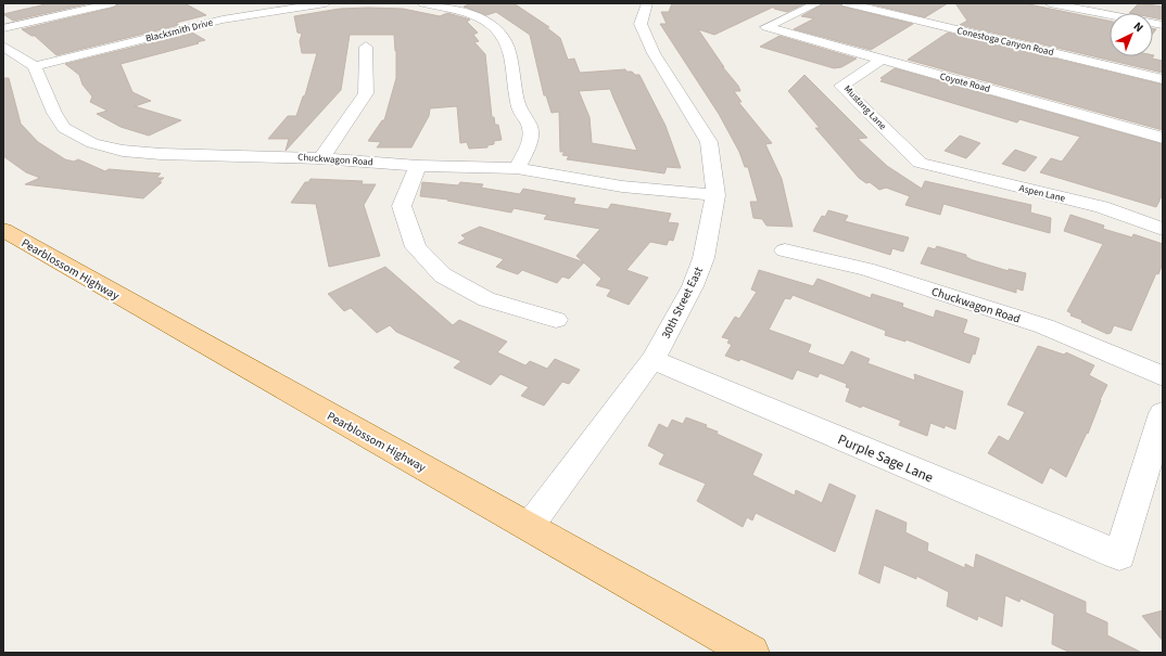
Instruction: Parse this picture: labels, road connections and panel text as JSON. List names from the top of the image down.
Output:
{
  "streets": {
    "main road": ["Pearblossom Highway"],
    "street": [
      "Blacksmith Drive",
      "Conestoga Canyon Road",
      "Coyote Road",
      "Mustang Lane",
      "Chuckwagon Road",
      "Aspen Lane",
      "30th Street East",
      "Purple Sage Lane"
    ]
  },
  "crossings": [
    ["Blacksmith Drive", "Chuckwagon Road"],
    ["Coyote Road", "Mustang Lane"],
    ["Mustang Lane", "Aspen Lane"],
    ["Chuckwagon Road", "30th Street East"],
    ["Pearblossom Highway", "30th Street East"],
    ["30th Street East", "Purple Sage Lane"]
  ],
  "north": "top right"
}
